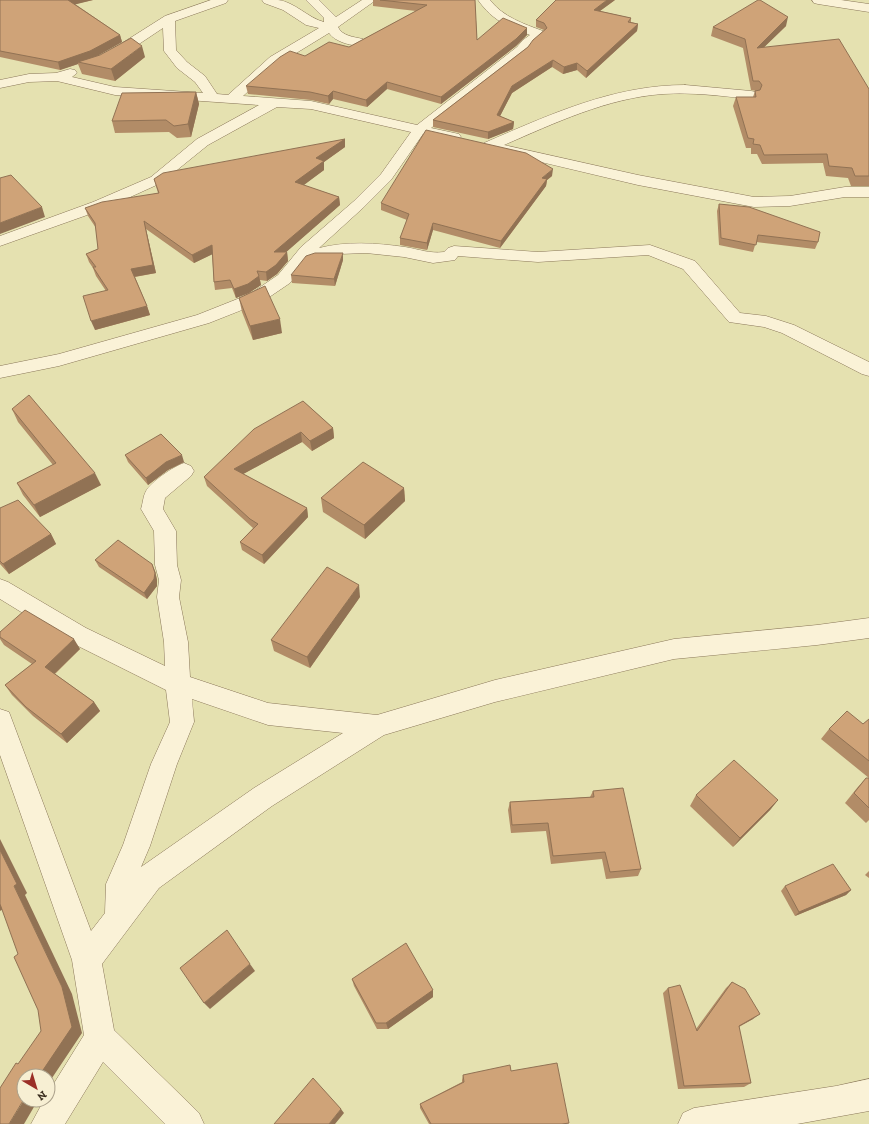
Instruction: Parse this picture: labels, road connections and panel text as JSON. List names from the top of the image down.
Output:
{
  "north": "bottom right"
}
